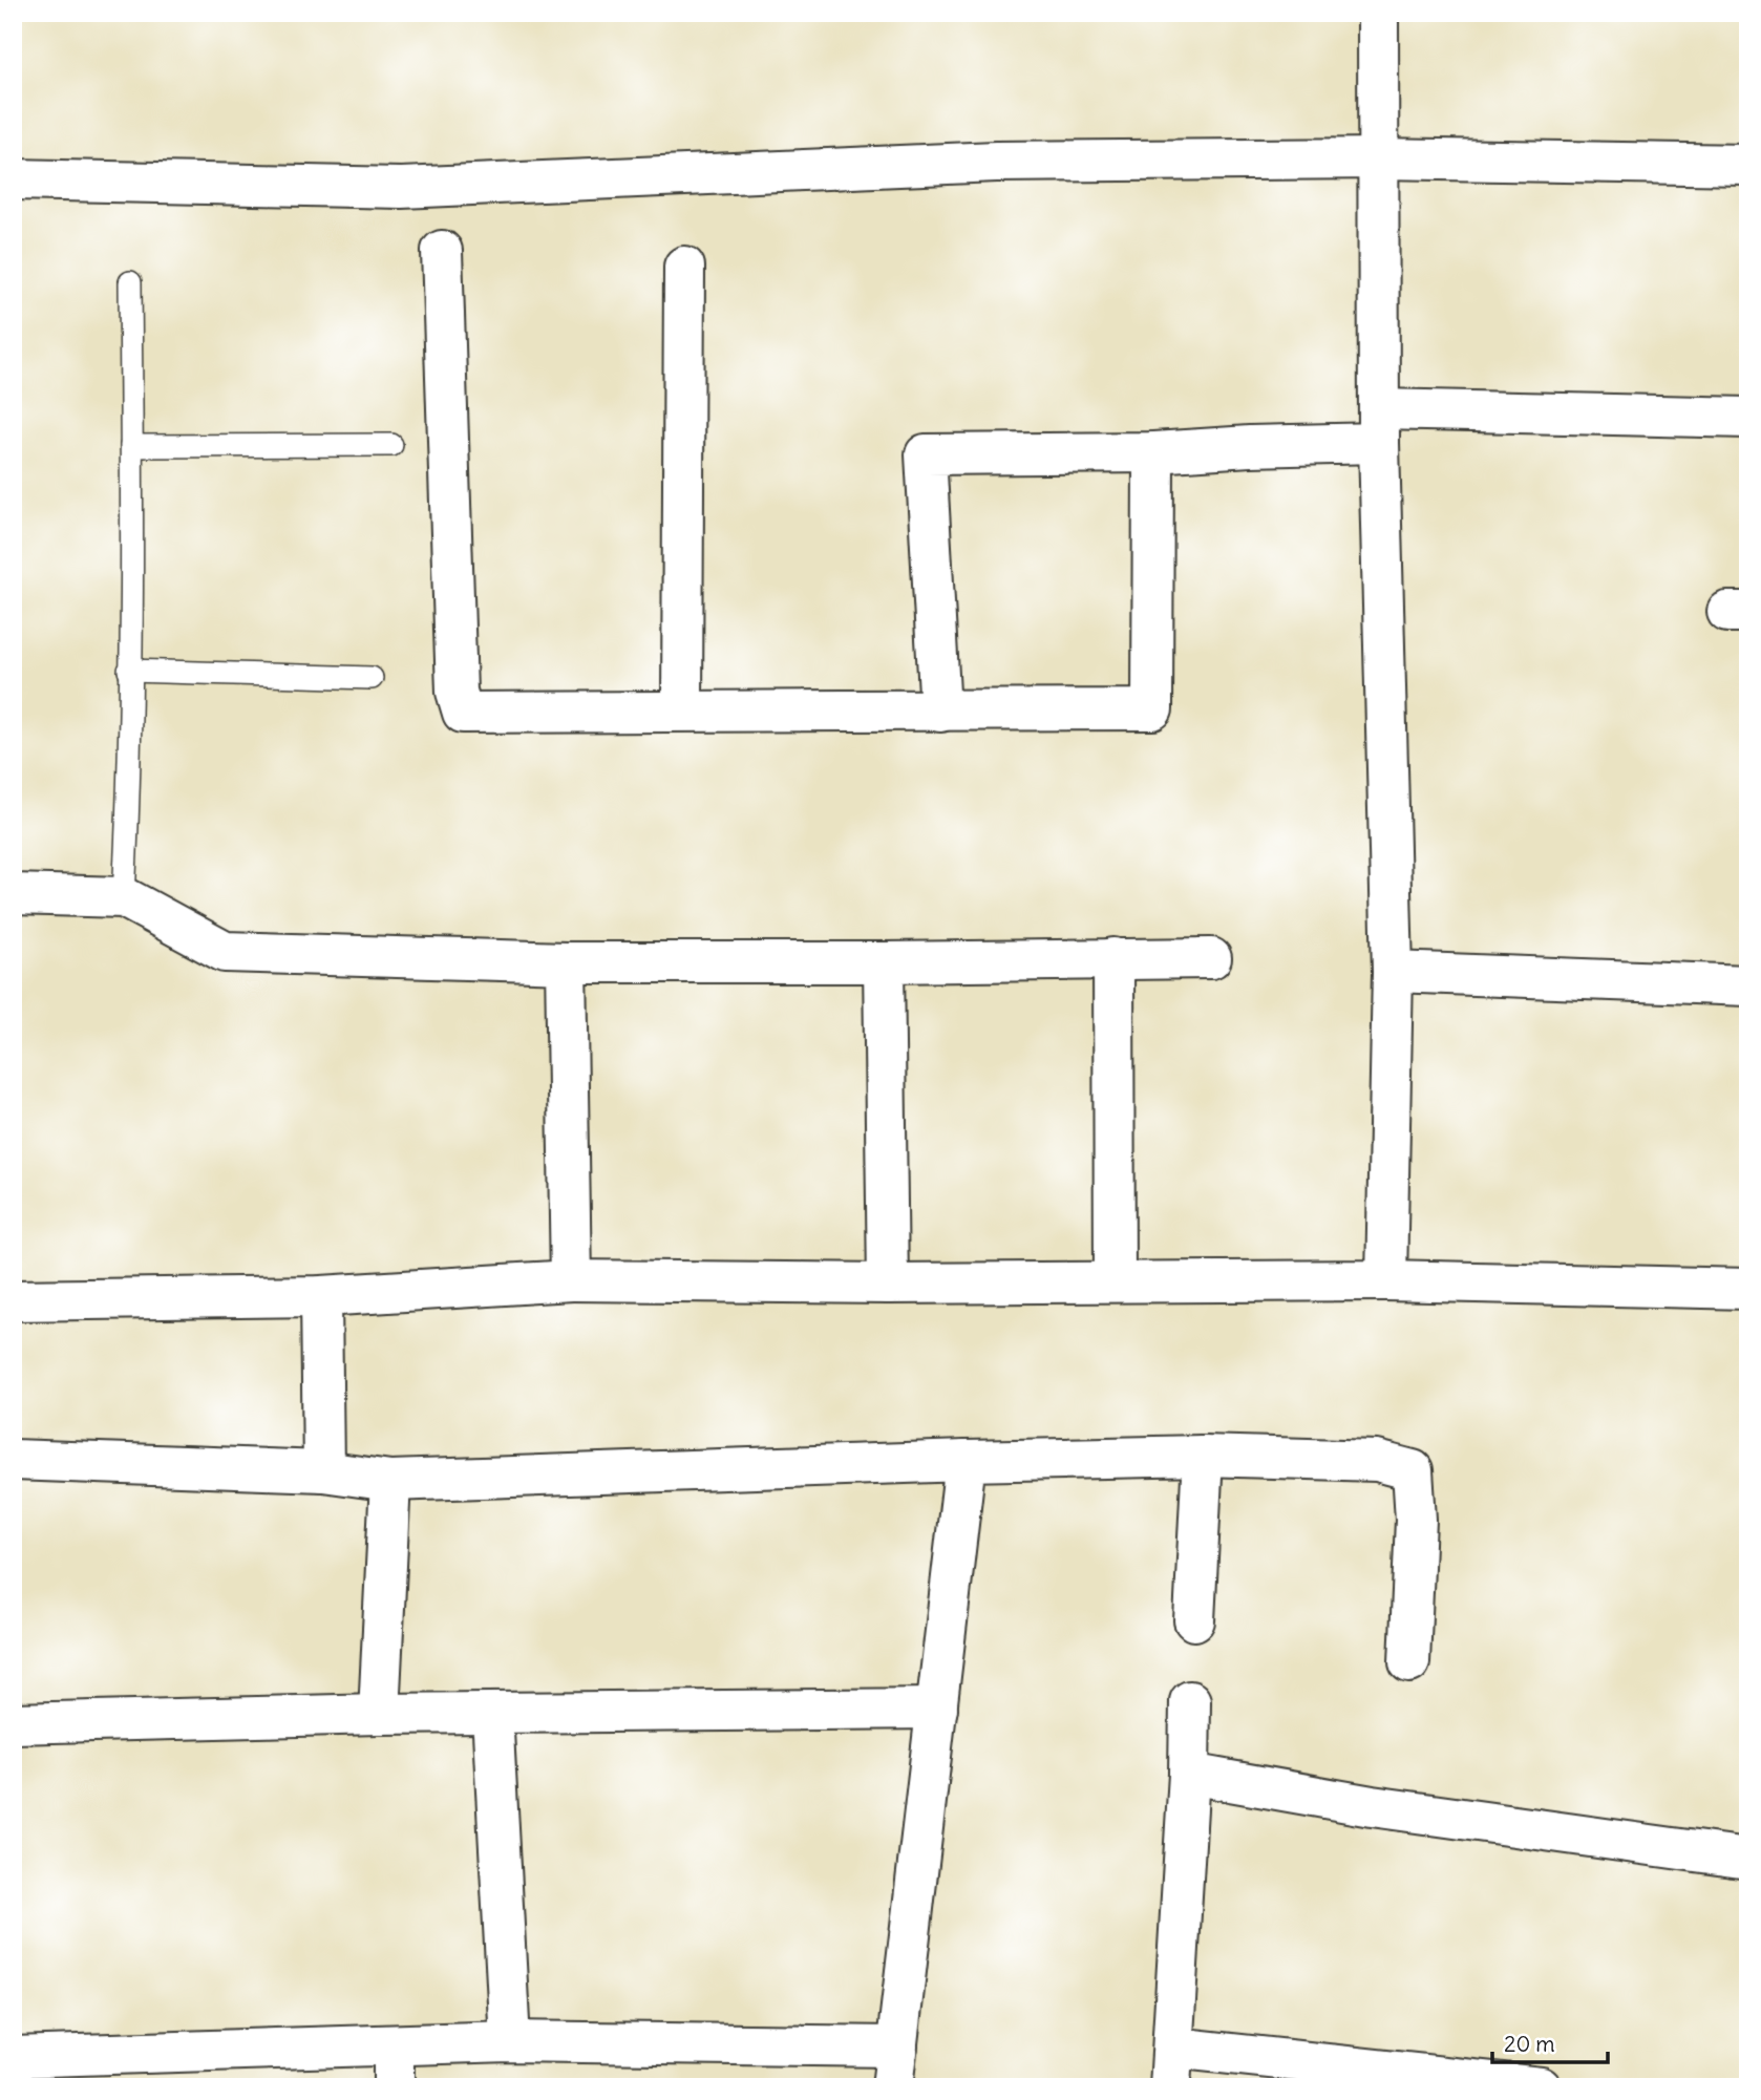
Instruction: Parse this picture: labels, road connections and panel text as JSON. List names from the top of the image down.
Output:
{
  "scale_bar": "20 m"
}
